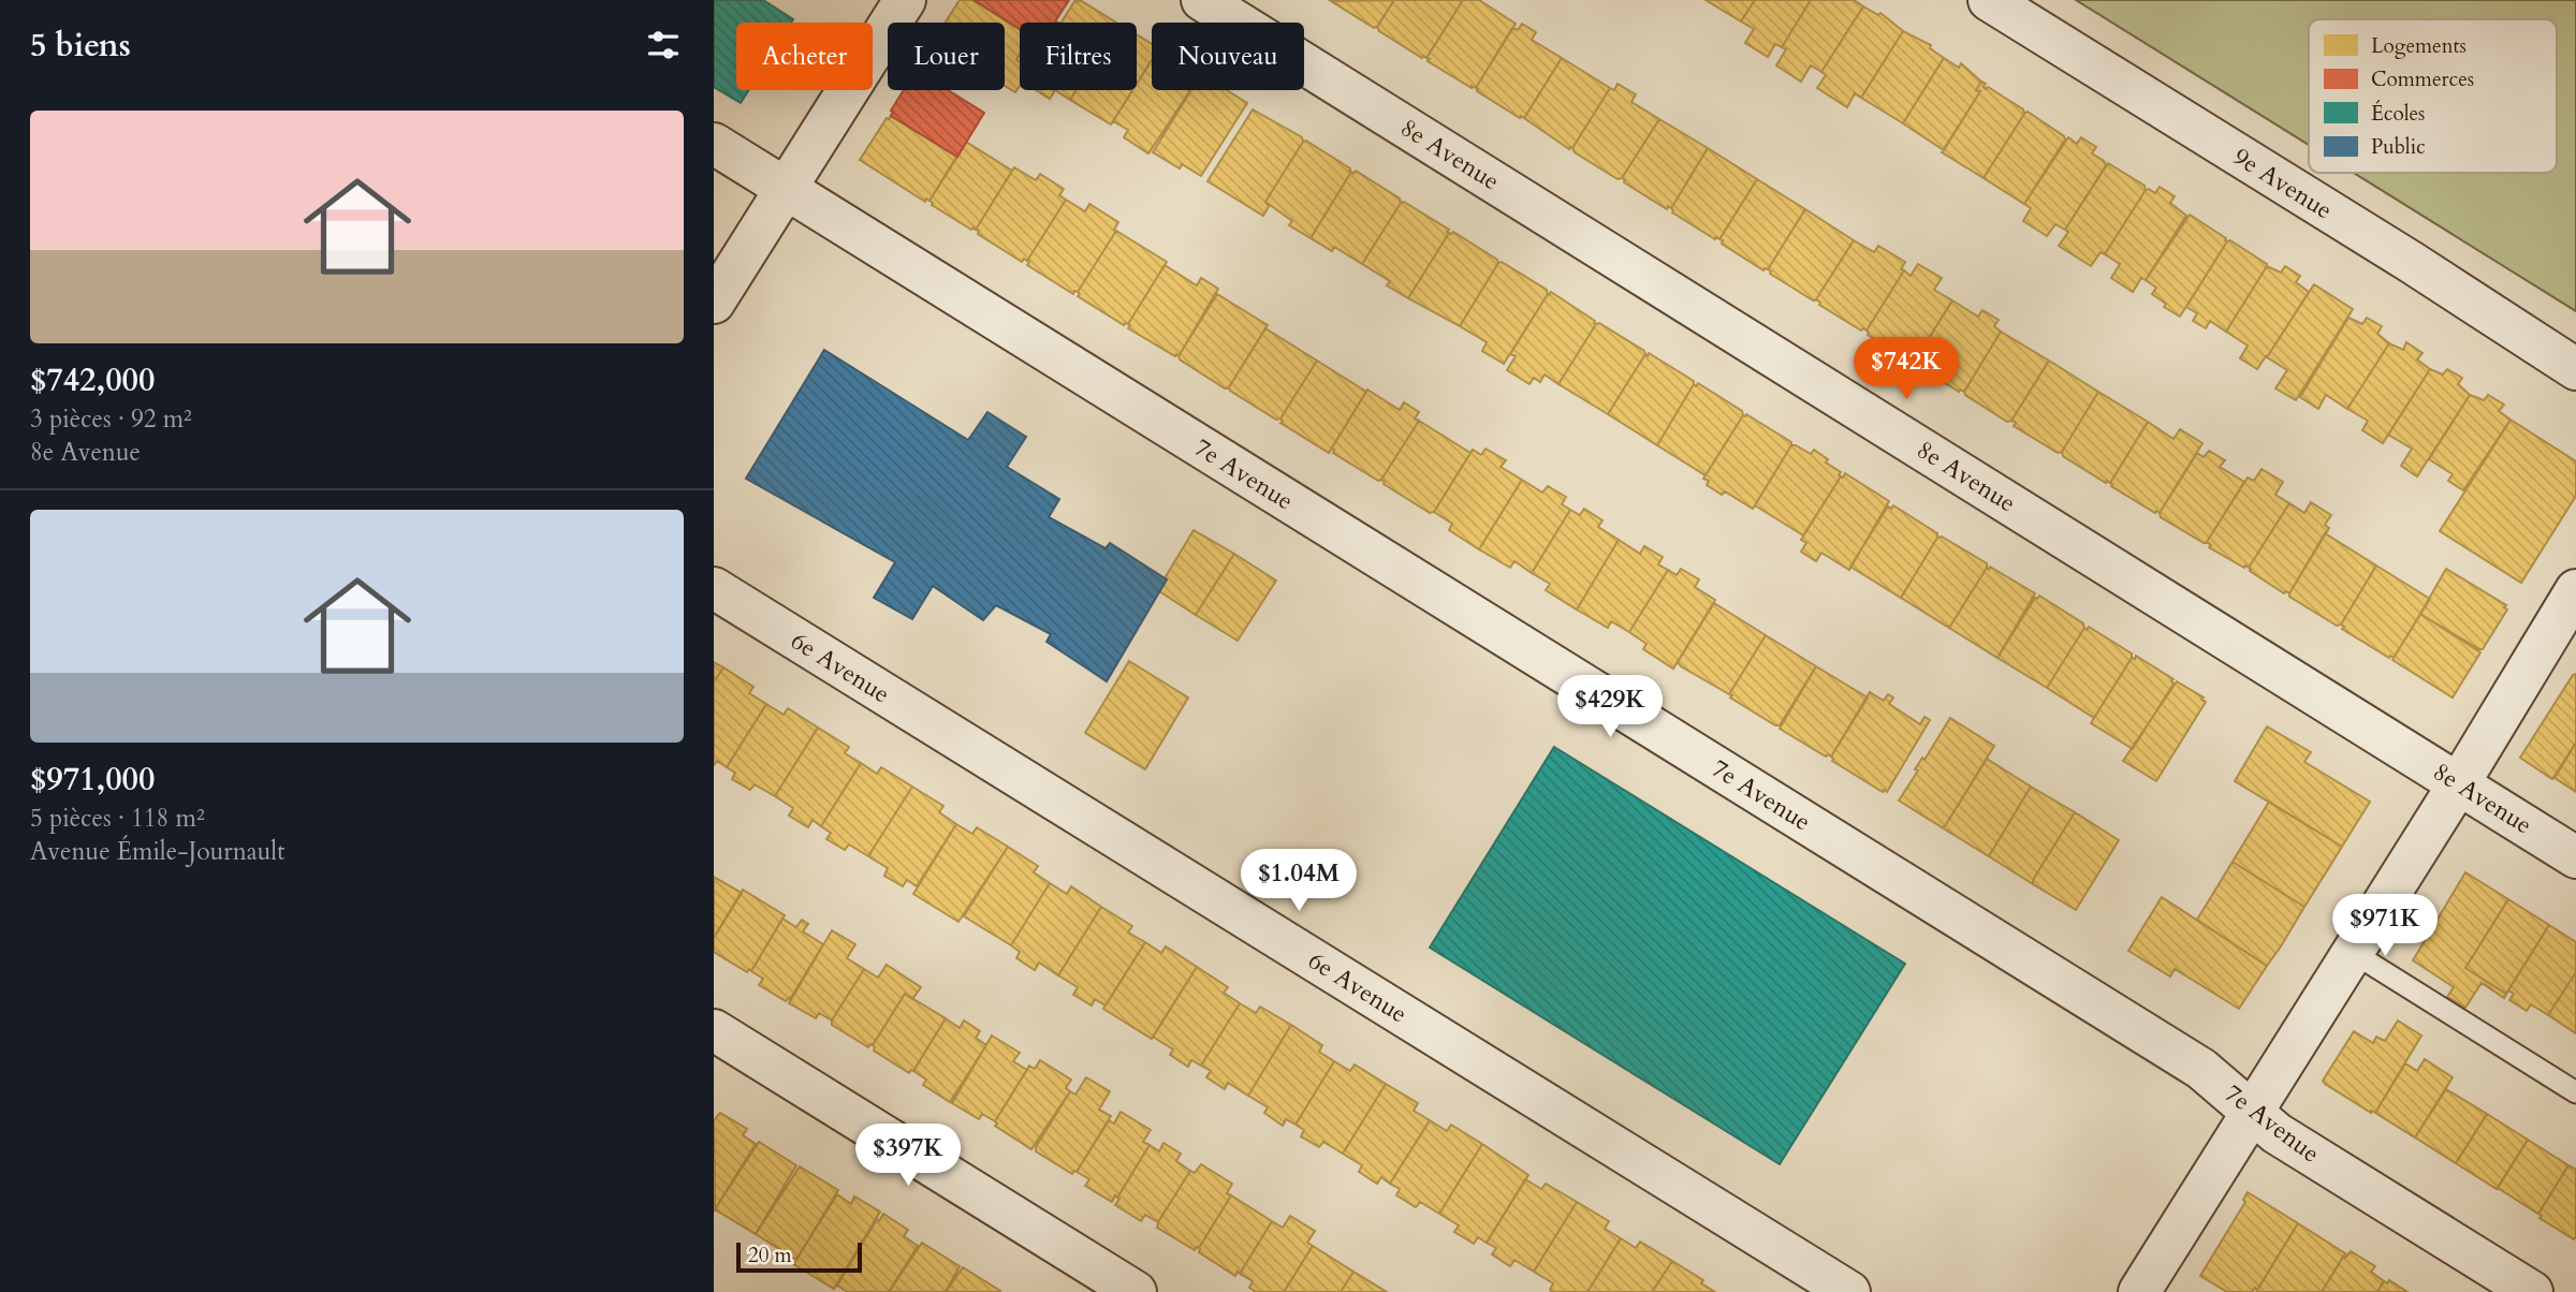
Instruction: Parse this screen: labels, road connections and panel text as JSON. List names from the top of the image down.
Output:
{
  "streets": {
    "street": [
      "8e Avenue",
      "9e Avenue",
      "7e Avenue",
      "6e Avenue"
    ]
  },
  "legend": [
    "Logements",
    "Commerces",
    "Écoles",
    "Public"
  ],
  "scale_bar": "20 m",
  "page": {
    "heading": "5 biens",
    "chip": [
      "Acheter",
      "Louer",
      "Filtres",
      "Nouveau"
    ],
    "list": [
      {
        "name": "$742,000",
        "note": "3 pièces · 92 m² · 8e Avenue"
      },
      {
        "name": "$971,000",
        "note": "5 pièces · 118 m² · Avenue Émile-Journault"
      }
    ],
    "price": [
      "$742K",
      "$429K",
      "$1.04M",
      "$971K",
      "$397K"
    ],
    "scale": "20 m"
  }
}
